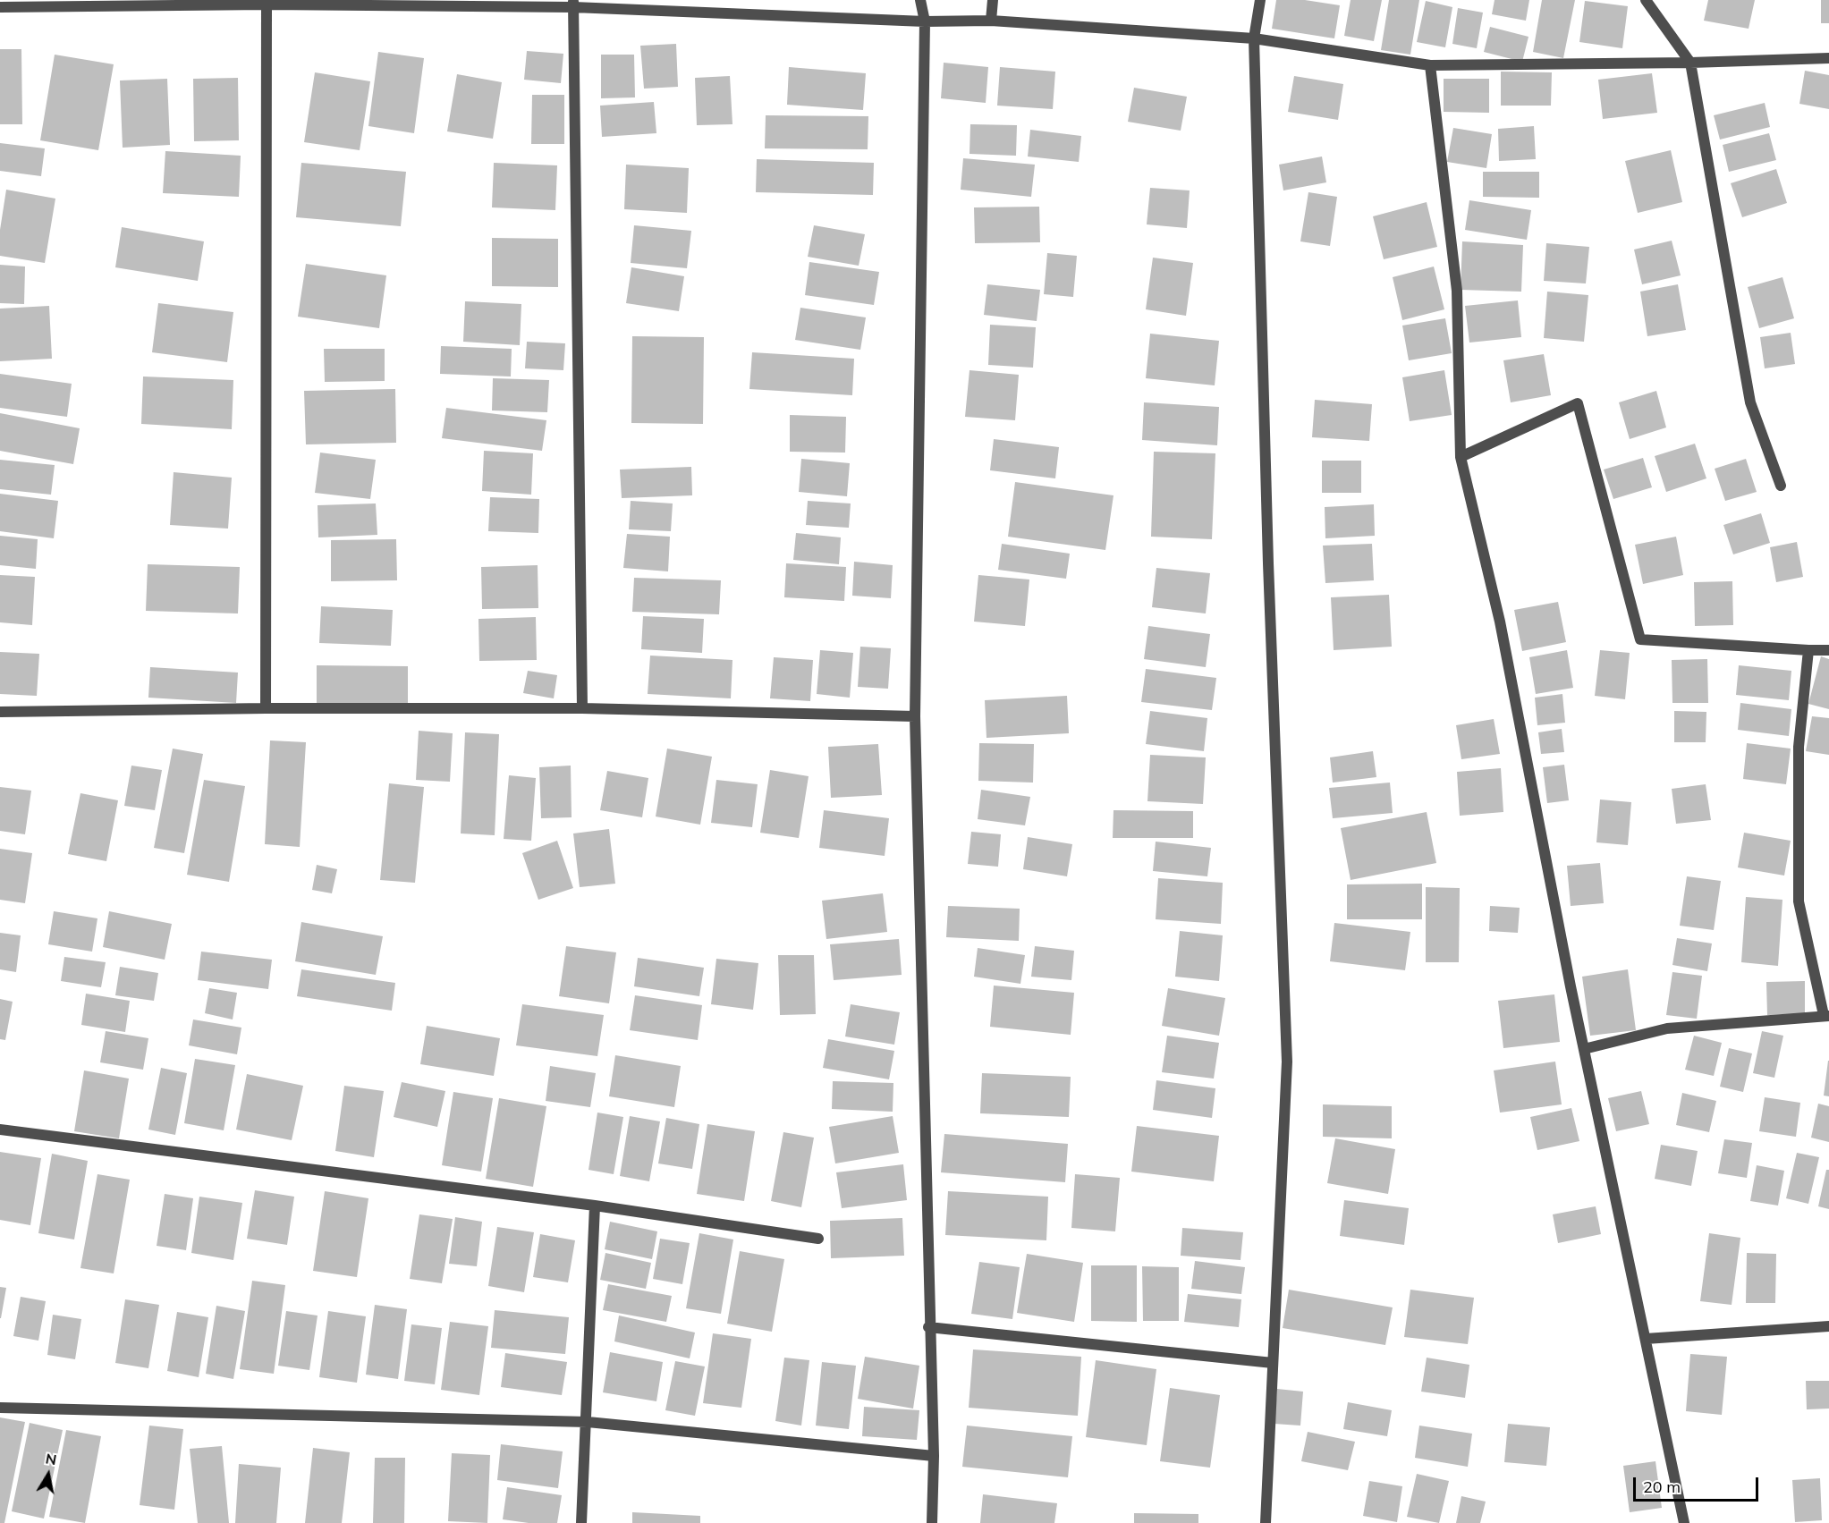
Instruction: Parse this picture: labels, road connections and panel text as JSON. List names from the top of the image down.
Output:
{
  "scale_bar": "20 m",
  "north": "top"
}
